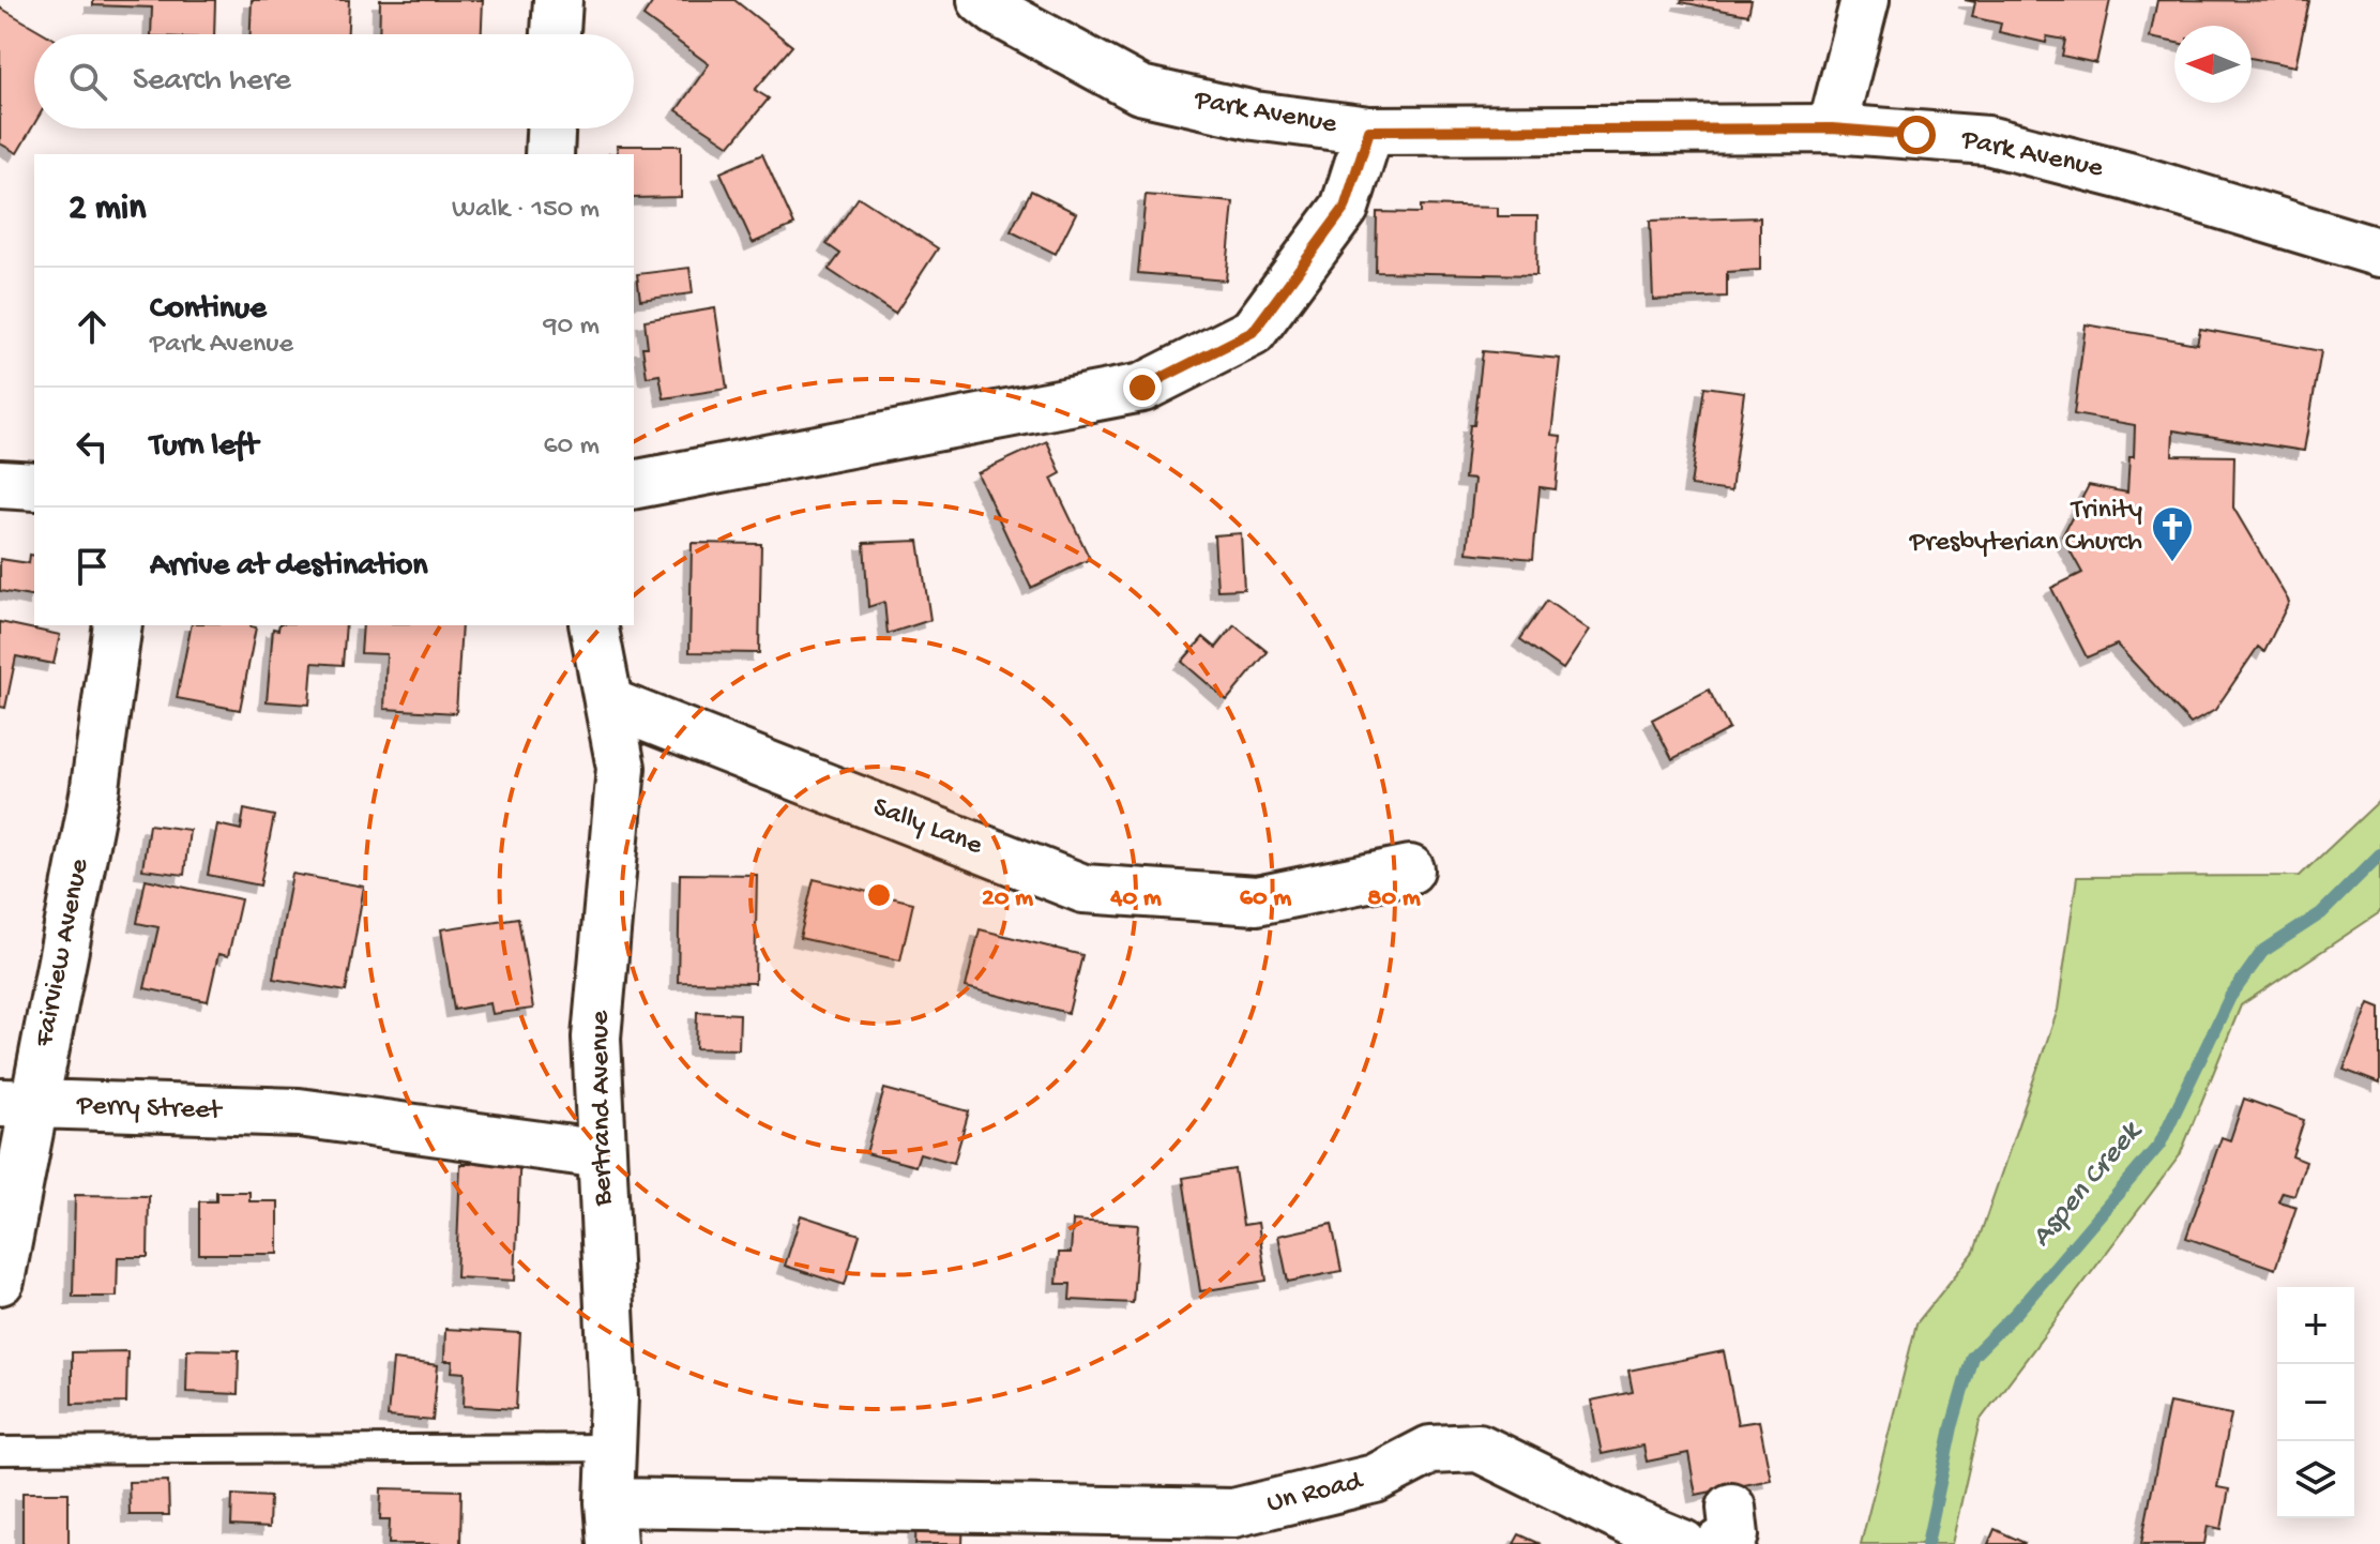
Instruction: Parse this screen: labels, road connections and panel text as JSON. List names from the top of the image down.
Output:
{
  "streets": {
    "street": [
      "Park Avenue",
      "Sally Lane",
      "Fairview Avenue",
      "Bertrand Avenue",
      "Perry Street",
      "Un Road"
    ]
  },
  "crossings": [
    ["Sally Lane", "Bertrand Avenue"],
    ["Fairview Avenue", "Perry Street"],
    ["Bertrand Avenue", "Perry Street"],
    ["Bertrand Avenue", "Un Road"]
  ],
  "water": ["Aspen Creek"],
  "places": {
    "church": ["Trinity Presbyterian Church"]
  },
  "north": "left",
  "page": {
    "search": "Search here",
    "heading": ["2 min", "Walk · 150 m"],
    "list": [
      ["Continue", "Park Avenue", "90 m"],
      ["Turn left", "60 m"],
      "Arrive at destination"
    ],
    "map_buttons": ["+", "−"]
  },
  "rings": [
    "20 m",
    "40 m",
    "60 m",
    "80 m"
  ]
}
